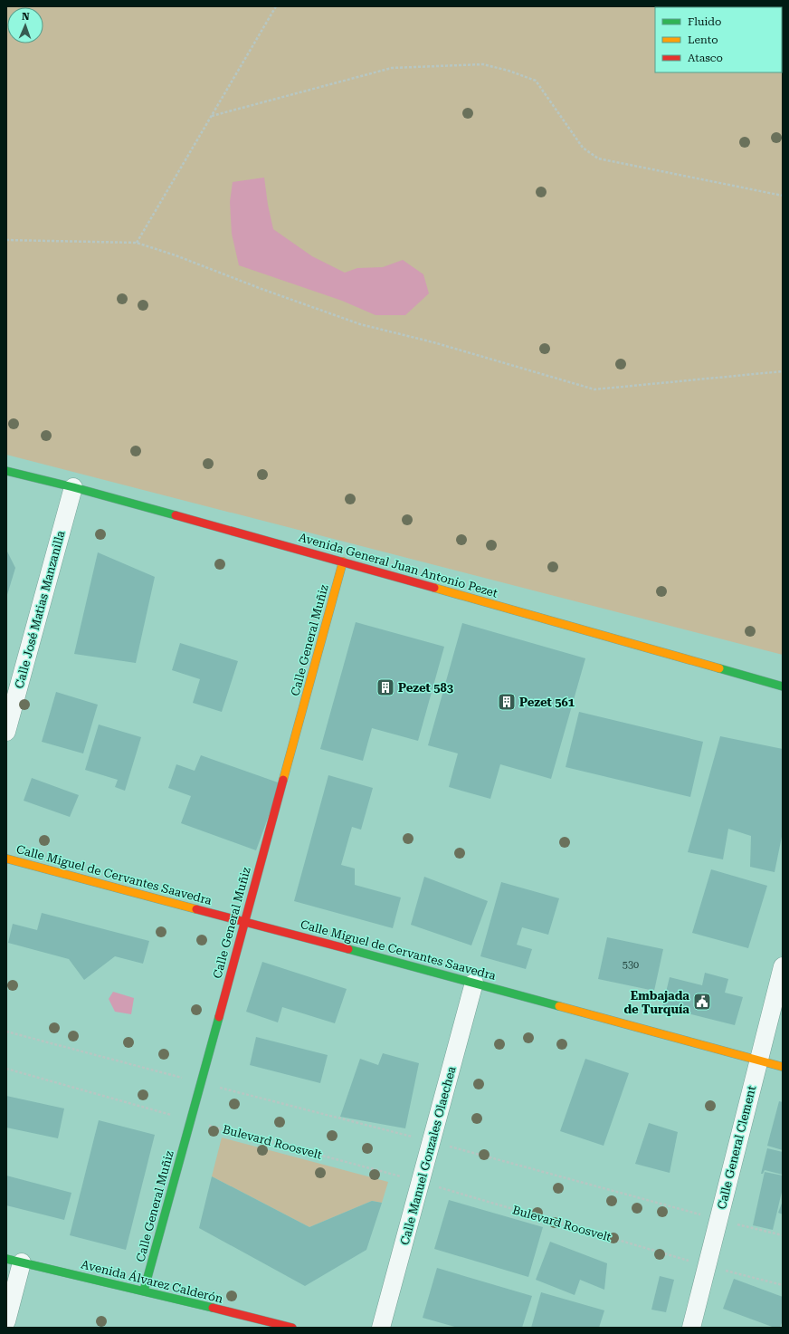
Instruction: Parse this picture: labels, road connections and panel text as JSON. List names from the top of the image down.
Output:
{
  "streets": {
    "street": [
      "Avenida General Juan Antonio Pezet",
      "Calle José Matias Manzanilla",
      "Calle General Muñiz",
      "Calle Miguel de Cervantes Saavedra",
      "Calle General Clement",
      "Calle Manuel Gonzales Olaechea",
      "Avenida Álvarez Calderón"
    ],
    "path": ["Bulevard Roosvelt"]
  },
  "crossings": [
    ["Avenida General Juan Antonio Pezet", "Calle José Matias Manzanilla"],
    ["Avenida General Juan Antonio Pezet", "Calle General Muñiz"],
    ["Calle General Muñiz", "Calle Miguel de Cervantes Saavedra"],
    ["Calle General Muñiz", "Avenida Álvarez Calderón"],
    ["Calle Miguel de Cervantes Saavedra", "Calle General Clement"],
    ["Calle Miguel de Cervantes Saavedra", "Calle Manuel Gonzales Olaechea"]
  ],
  "places": {
    "building": ["Pezet 583", "Pezet 561"],
    "public building": ["Embajada de Turquía"]
  },
  "house_numbers": ["530"],
  "legend": ["Fluido", "Lento", "Atasco"],
  "north": "top"
}
